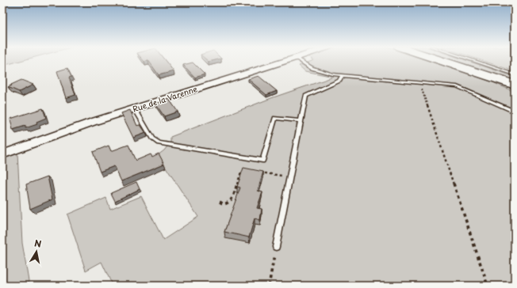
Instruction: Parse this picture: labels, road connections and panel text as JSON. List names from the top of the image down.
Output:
{
  "streets": {
    "street": ["Rue de la Varenne"]
  },
  "north": "top"
}
